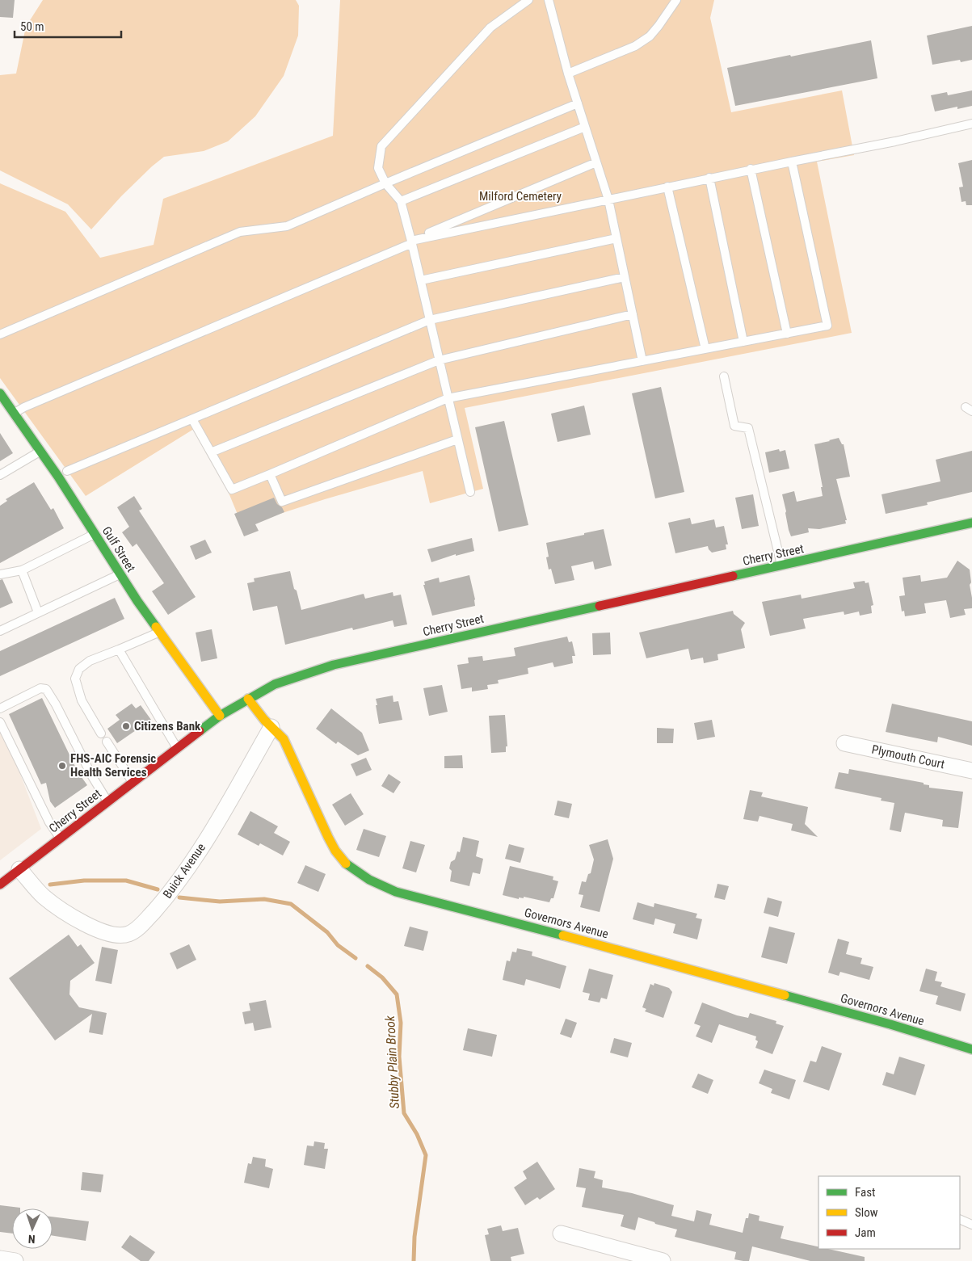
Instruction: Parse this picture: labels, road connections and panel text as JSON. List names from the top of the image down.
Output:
{
  "streets": {
    "street": [
      "Gulf Street",
      "Cherry Street",
      "Plymouth Court",
      "Buick Avenue",
      "Governors Avenue"
    ]
  },
  "crossings": [
    ["Gulf Street", "Cherry Street"],
    ["Cherry Street", "Buick Avenue"],
    ["Cherry Street", "Governors Avenue"],
    ["Buick Avenue", "Governors Avenue"]
  ],
  "water": ["Stubby Plain Brook"],
  "parks": ["Milford Cemetery"],
  "places": ["Citizens Bank", "FHS-AIC Forensic Health Services"],
  "legend": ["Fast", "Slow", "Jam"],
  "scale_bar": "50 m",
  "north": "bottom"
}
